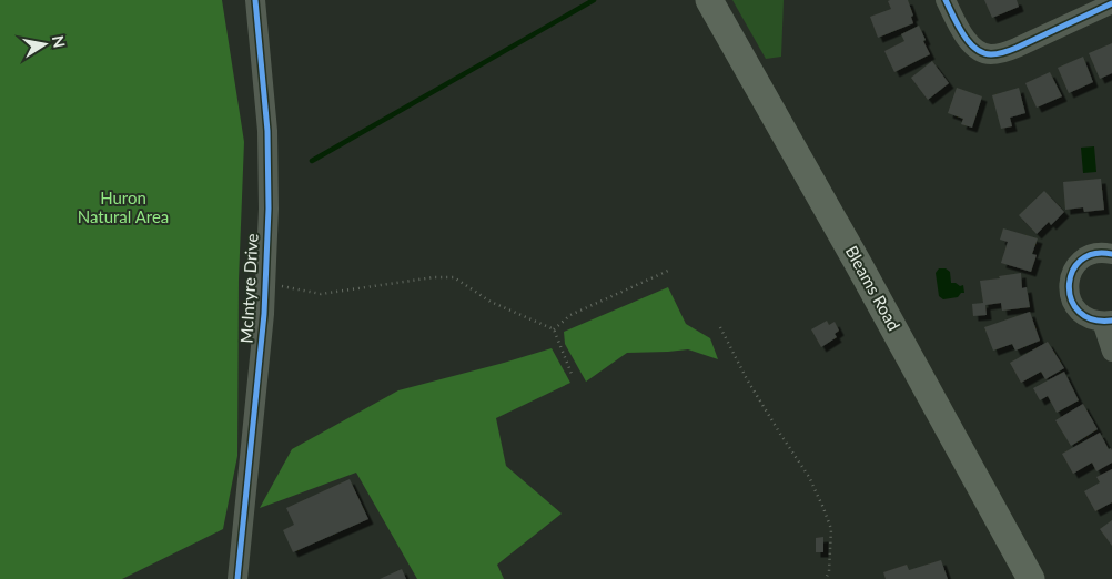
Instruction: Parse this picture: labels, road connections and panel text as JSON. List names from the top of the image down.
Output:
{
  "streets": {
    "main road": ["Bleams Road"],
    "street": ["McIntyre Drive"]
  },
  "parks": ["Huron Natural Area"],
  "north": "right"
}
